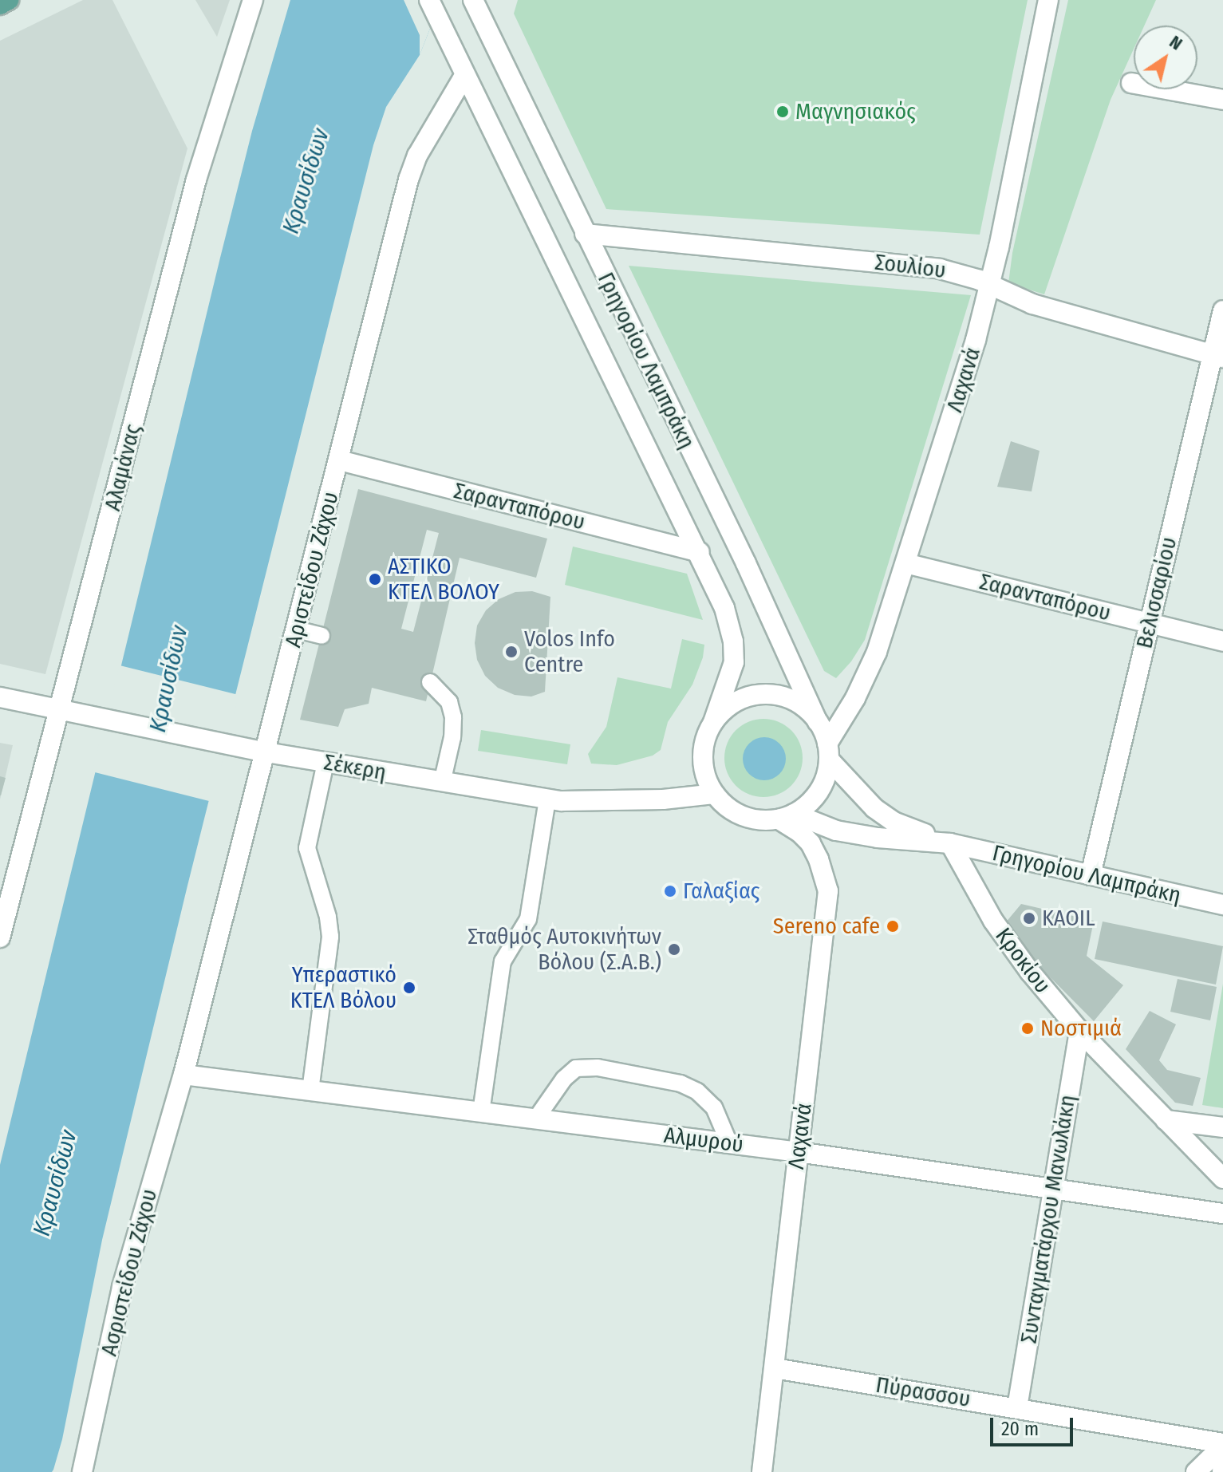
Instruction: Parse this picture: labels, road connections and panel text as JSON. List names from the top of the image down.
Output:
{
  "streets": {
    "street": [
      "Σουλίου",
      "Γρηγορίου Λαμπράκη",
      "Λαχανά",
      "Αλαμάνας",
      "Σαρανταπόρου",
      "Αριστείδου Ζάχου",
      "Βελισσαρίου",
      "Σέκερη",
      "Κροκίου",
      "Αλμυρού",
      "Συνταγματάρχου Μανωλάκη",
      "Ασριστείδου Ζάχου",
      "Πύρασσου"
    ]
  },
  "crossings": [
    ["Σουλίου", "Γρηγορίου Λαμπράκη"],
    ["Σουλίου", "Λαχανά"],
    ["Σουλίου", "Βελισσαρίου"],
    ["Γρηγορίου Λαμπράκη", "Λαχανά"],
    ["Γρηγορίου Λαμπράκη", "Σαρανταπόρου"],
    ["Γρηγορίου Λαμπράκη", "Αριστείδου Ζάχου"],
    ["Γρηγορίου Λαμπράκη", "Βελισσαρίου"],
    ["Γρηγορίου Λαμπράκη", "Σέκερη"],
    ["Γρηγορίου Λαμπράκη", "Κροκίου"],
    ["Λαχανά", "Σαρανταπόρου"],
    ["Λαχανά", "Σέκερη"],
    ["Λαχανά", "Αλμυρού"],
    ["Λαχανά", "Πύρασσου"],
    ["Αλαμάνας", "Σέκερη"],
    ["Σαρανταπόρου", "Αριστείδου Ζάχου"],
    ["Σαρανταπόρου", "Βελισσαρίου"],
    ["Αριστείδου Ζάχου", "Σέκερη"],
    ["Αριστείδου Ζάχου", "Αλμυρού"],
    ["Αριστείδου Ζάχου", "Ασριστείδου Ζάχου"],
    ["Κροκίου", "Συνταγματάρχου Μανωλάκη"],
    ["Αλμυρού", "Συνταγματάρχου Μανωλάκη"],
    ["Αλμυρού", "Ασριστείδου Ζάχου"],
    ["Συνταγματάρχου Μανωλάκη", "Πύρασσου"]
  ],
  "water": ["Κραυσίδων"],
  "places": [
    "Μαγνησιακός",
    "ΑΣΤΙΚΟ ΚΤΕΛ ΒΟΛΟΥ",
    "Volos Info Centre",
    "Γαλαξίας",
    "KAOIL",
    "Sereno cafe",
    "Σταθμός Αυτοκινήτων Βόλου (Σ.Α.Β.)",
    "Υπεραστικό ΚΤΕΛ Βόλου",
    "Νοστιμιά"
  ],
  "scale_bar": "20 m",
  "north": "top right"
}
